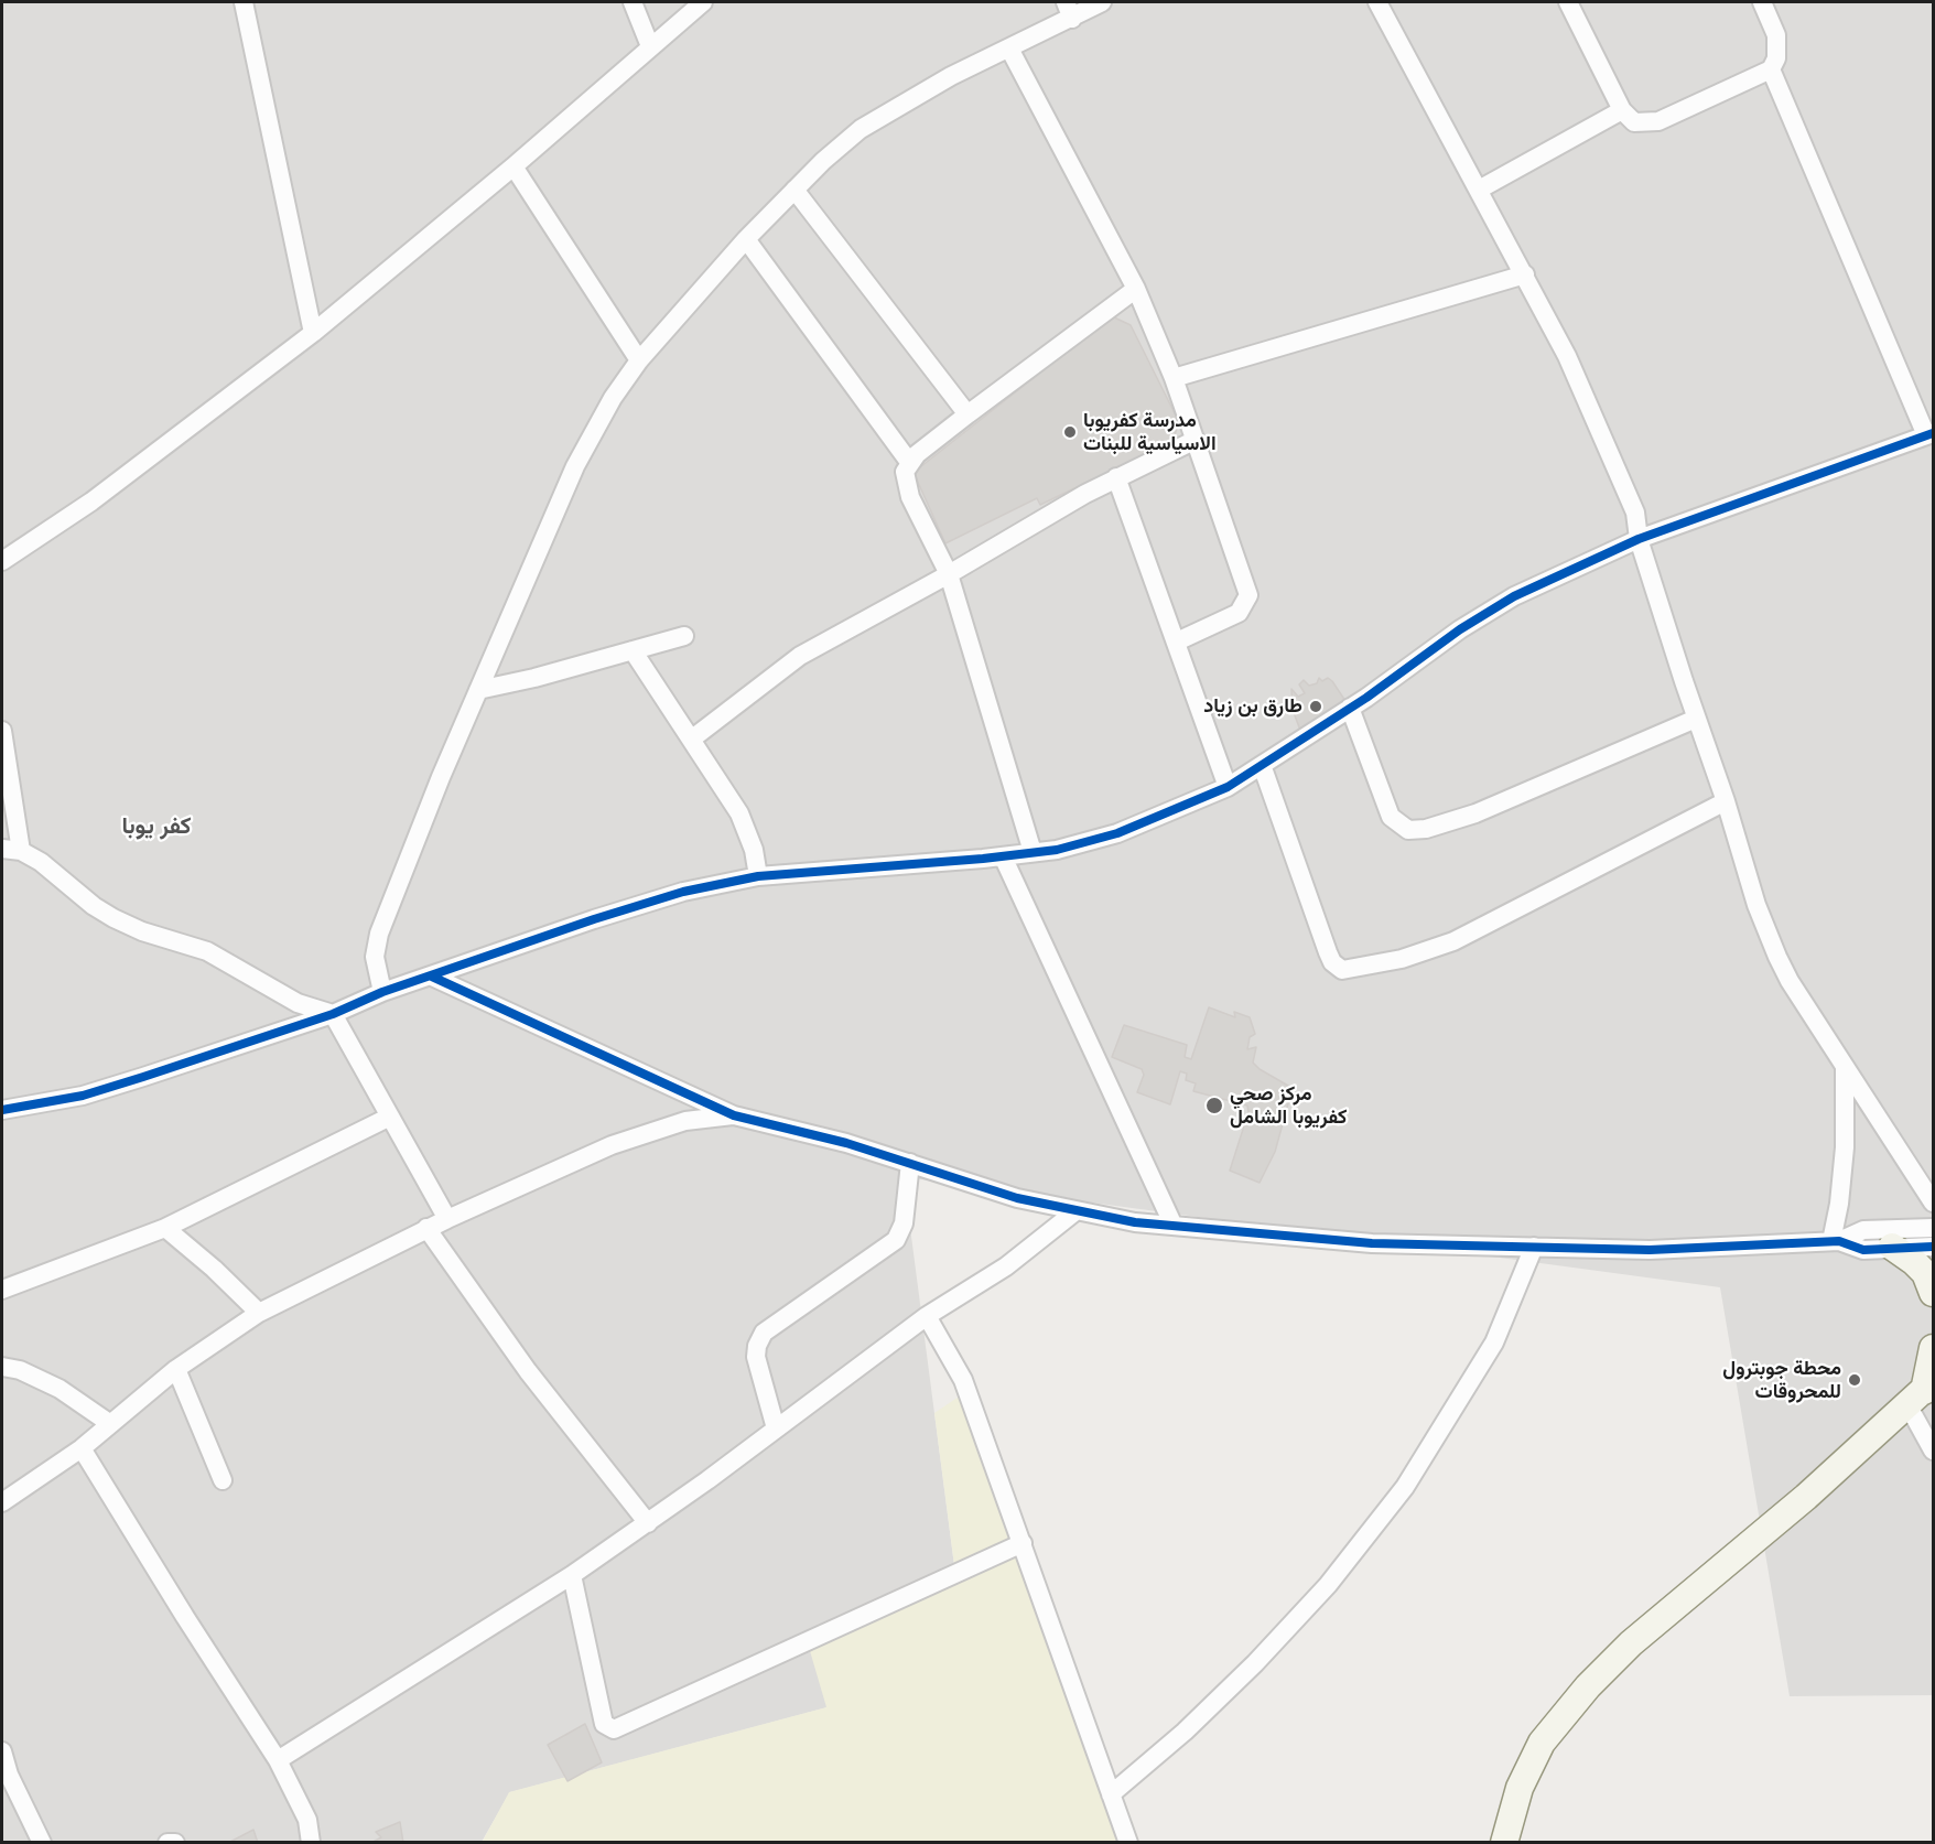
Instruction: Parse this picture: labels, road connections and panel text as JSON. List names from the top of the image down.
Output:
{
  "districts": ["كفر يوبا"],
  "places": [
    "مدرسة كفريوبا الاسياسية للبنات",
    "طارق بن زياد",
    "مركز صحي كفريوبا الشامل",
    "محطة جوبترول للمحروقات"
  ]
}
